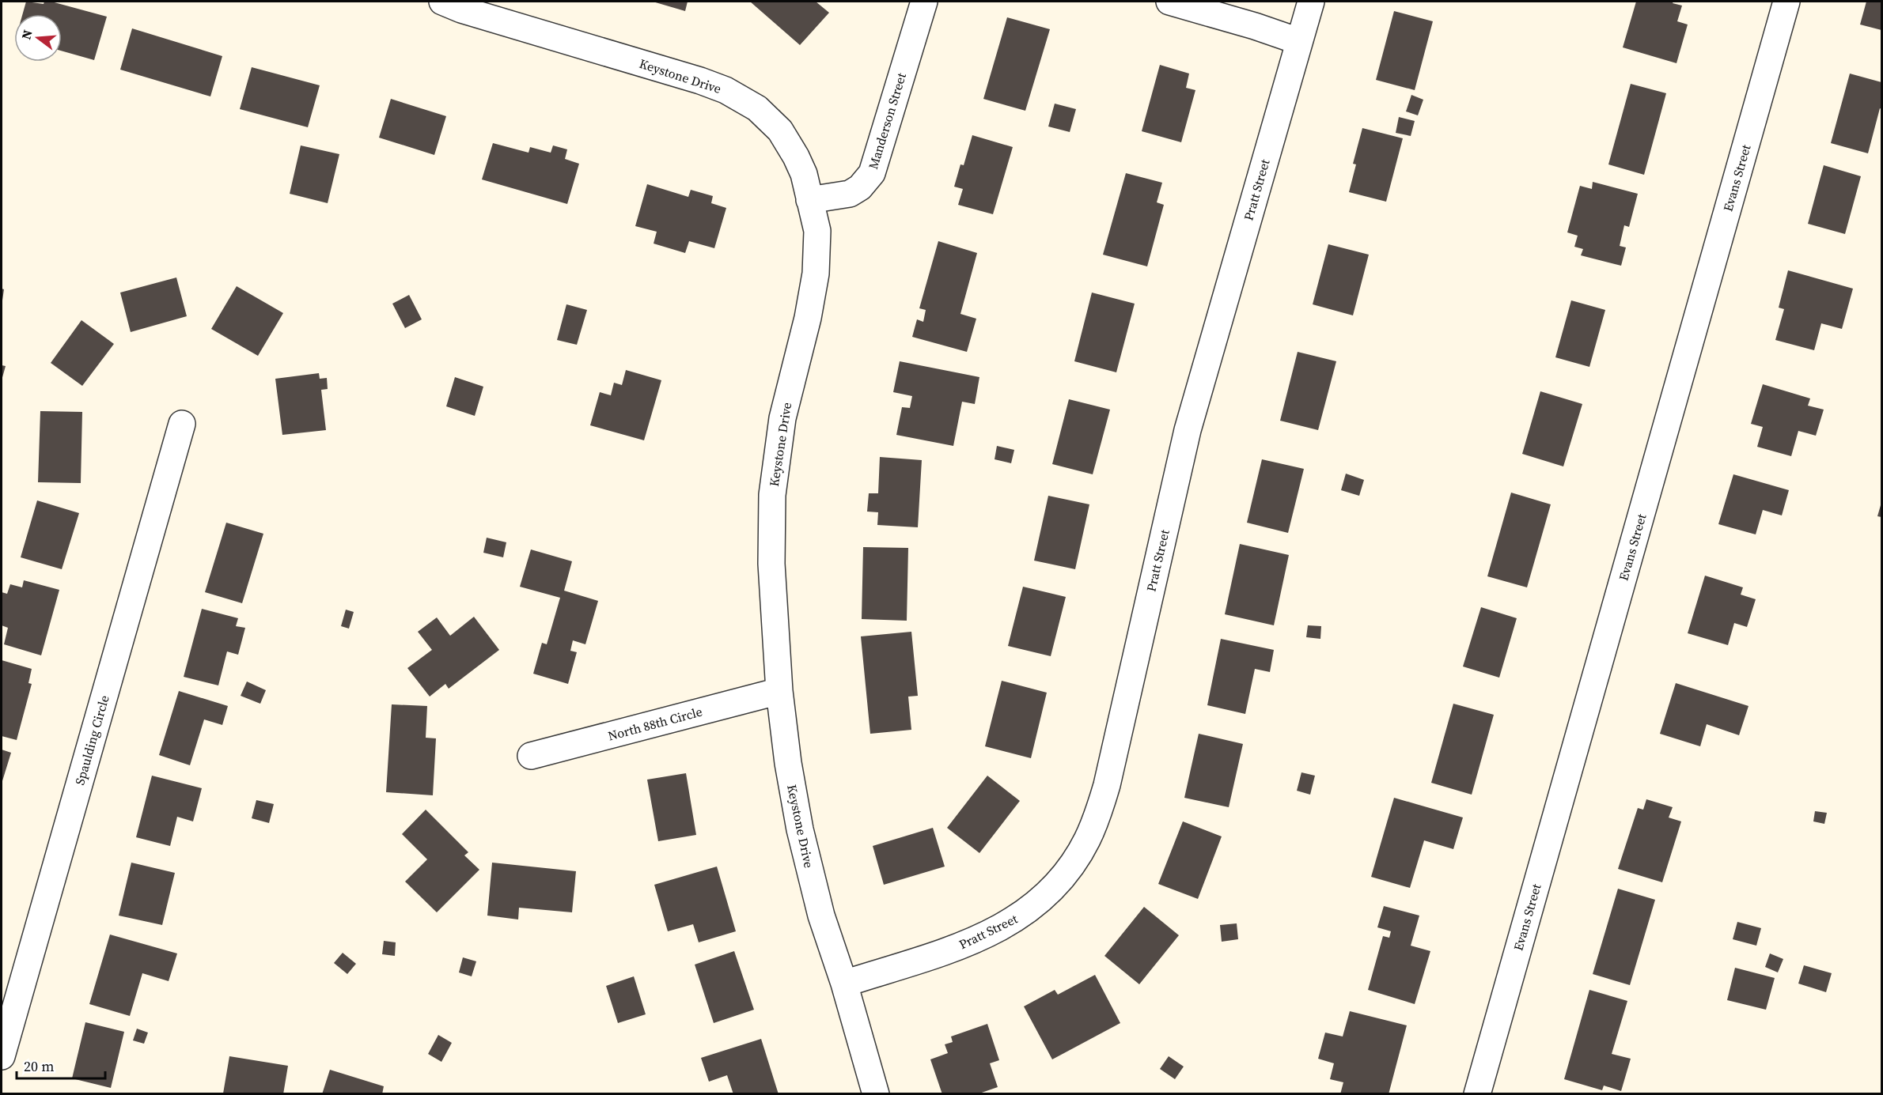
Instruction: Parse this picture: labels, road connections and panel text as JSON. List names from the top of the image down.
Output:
{
  "streets": {
    "street": [
      "Keystone Drive",
      "Manderson Street",
      "Evans Street",
      "Pratt Street",
      "North 88th Circle",
      "Spaulding Circle"
    ]
  },
  "crossings": [
    ["Keystone Drive", "Manderson Street"],
    ["Keystone Drive", "Pratt Street"],
    ["Keystone Drive", "North 88th Circle"]
  ],
  "scale_bar": "20 m",
  "north": "left"
}
